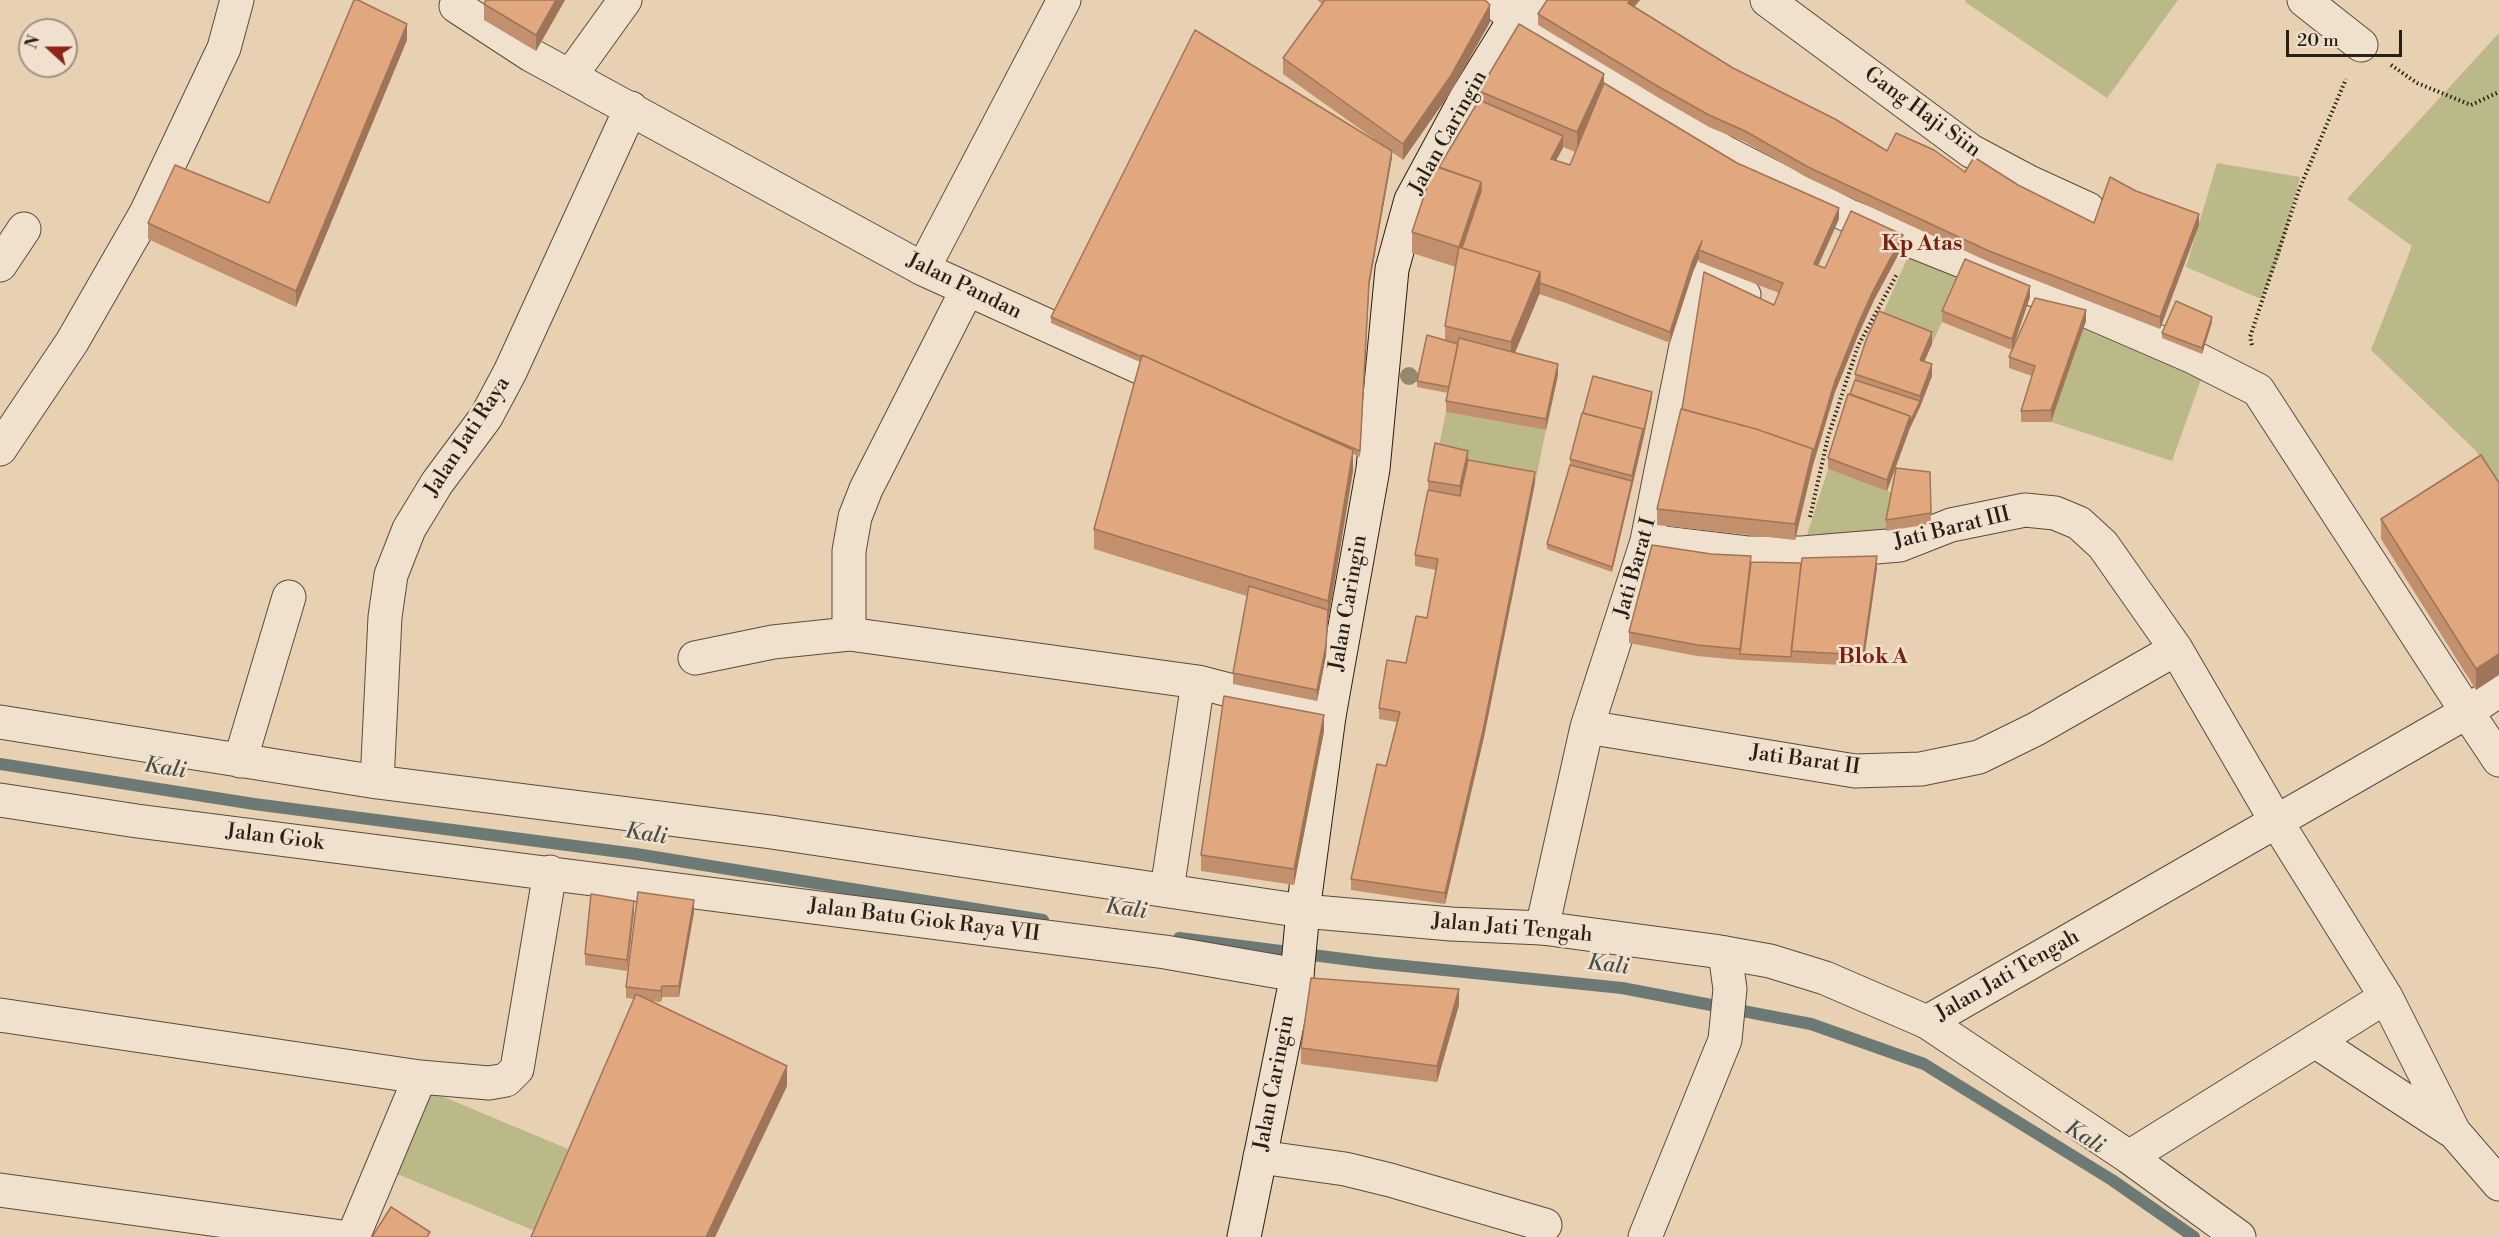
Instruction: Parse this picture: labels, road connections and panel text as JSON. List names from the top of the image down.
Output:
{
  "streets": {
    "street": [
      "Gang Haji Siin",
      "Jalan Caringin",
      "Jalan Pandan",
      "Jalan Jati Raya",
      "Jati Barat III",
      "Jati Barat I",
      "Jati Barat II",
      "Jalan Giok",
      "Jalan Batu Giok Raya VII",
      "Jalan Jati Tengah"
    ]
  },
  "crossings": [
    ["Jalan Caringin", "Jalan Batu Giok Raya VII"],
    ["Jalan Caringin", "Jalan Jati Tengah"],
    ["Jalan Pandan", "Jalan Jati Raya"],
    ["Jalan Jati Raya", "Jalan Jati Tengah"],
    ["Jati Barat III", "Jati Barat I"],
    ["Jati Barat III", "Jati Barat II"],
    ["Jati Barat III", "Jalan Jati Tengah"],
    ["Jati Barat I", "Jati Barat II"],
    ["Jati Barat I", "Jalan Jati Tengah"],
    ["Jalan Giok", "Jalan Batu Giok Raya VII"]
  ],
  "districts": ["Kp Atas", "Blok A"],
  "water": ["Kali"],
  "scale_bar": "20 m",
  "north": "left"
}
